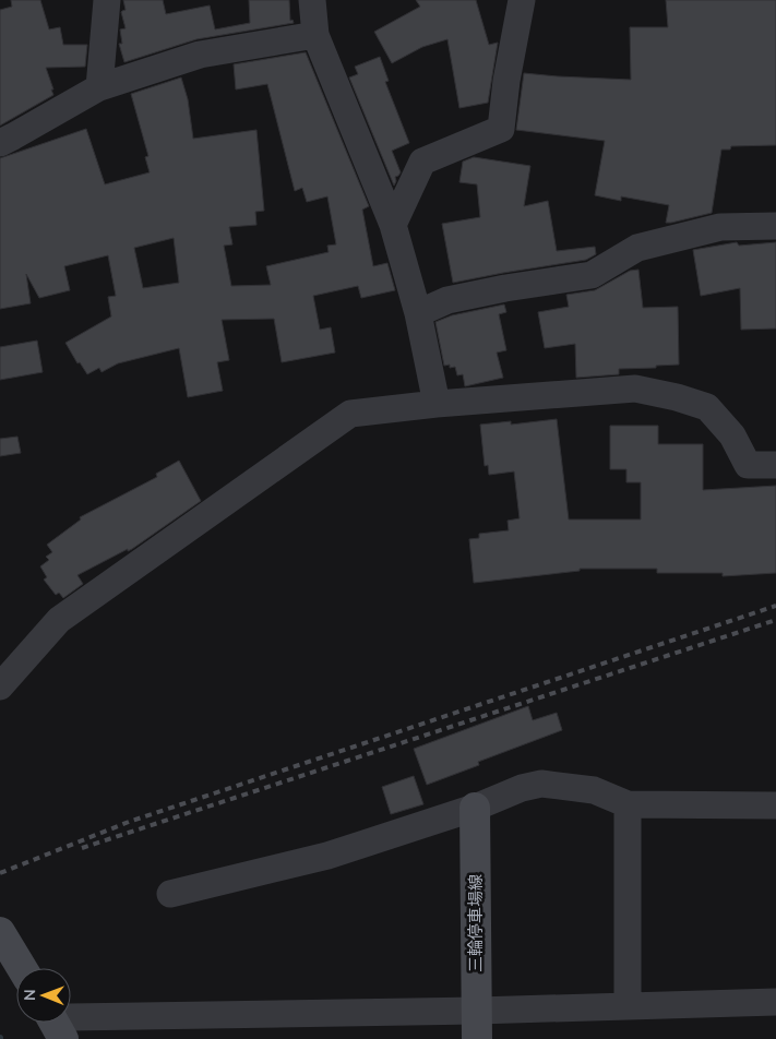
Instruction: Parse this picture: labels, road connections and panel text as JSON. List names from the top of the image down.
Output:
{
  "streets": {
    "main road": ["三輪停車場線"]
  },
  "north": "left"
}
